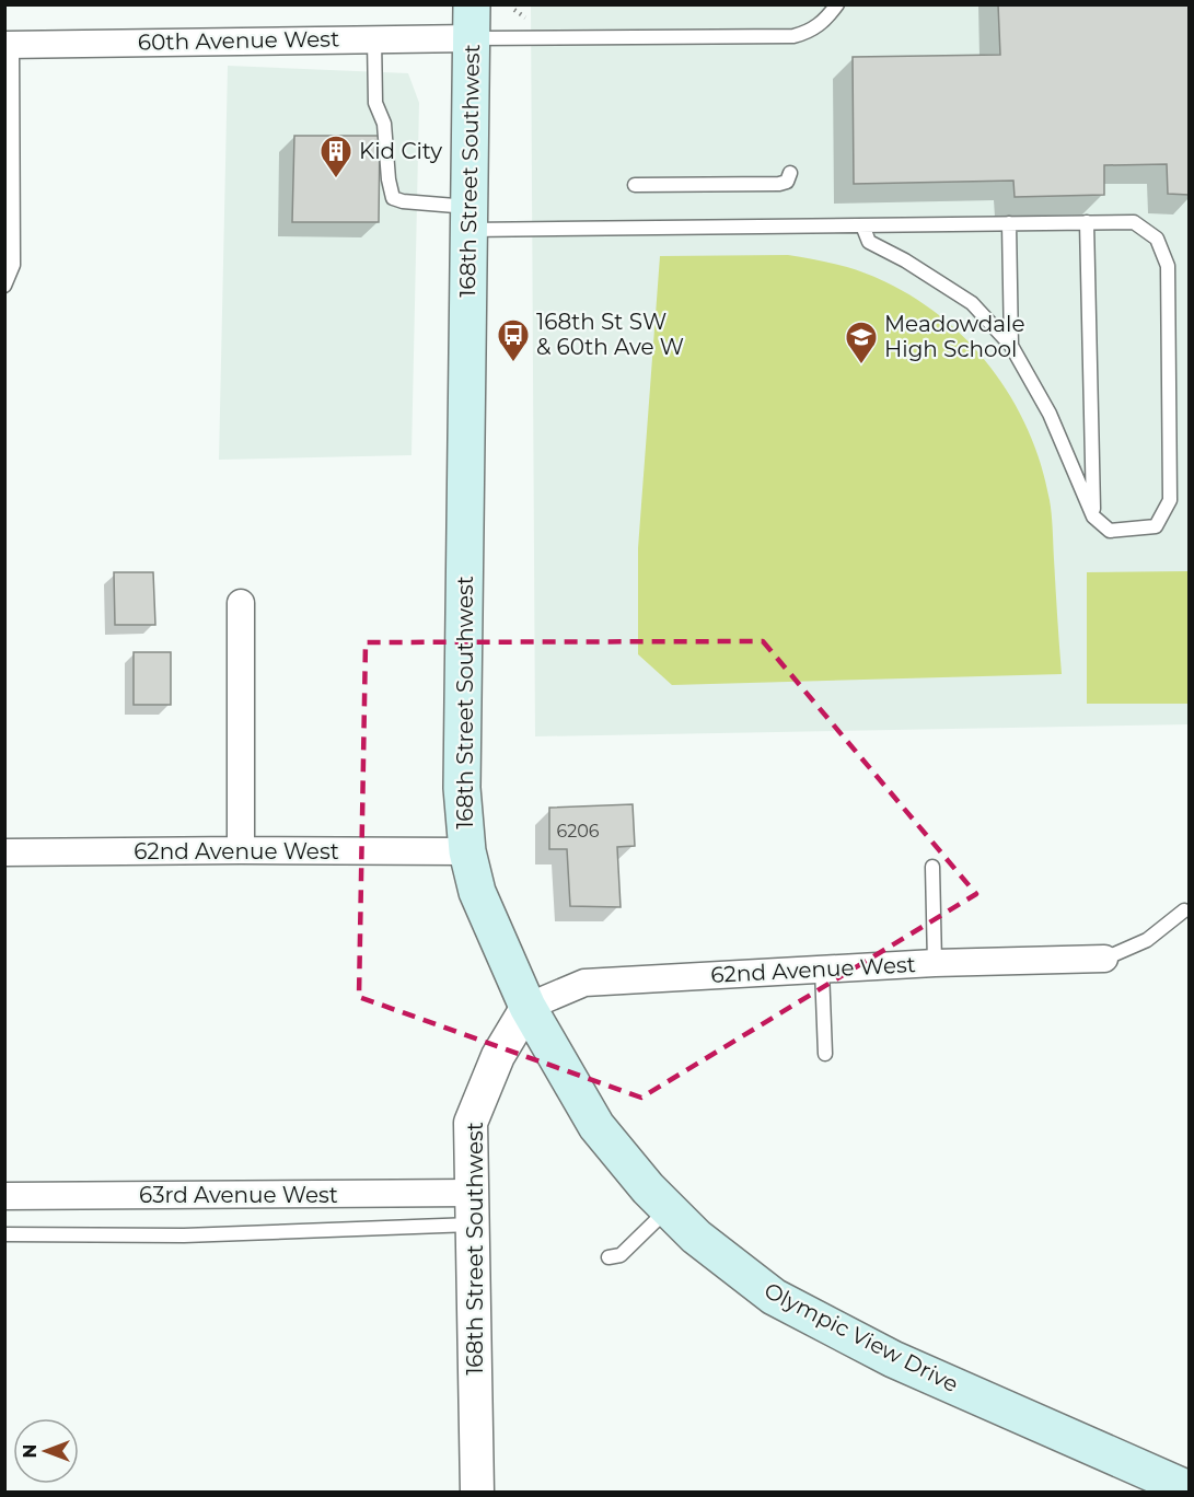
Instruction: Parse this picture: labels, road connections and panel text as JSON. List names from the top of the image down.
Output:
{
  "streets": {
    "main road": ["168th Street Southwest", "Olympic View Drive"],
    "street": ["60th Avenue West", "62nd Avenue West", "63rd Avenue West"]
  },
  "crossings": [
    ["60th Avenue West", "168th Street Southwest"],
    ["168th Street Southwest", "62nd Avenue West"],
    ["168th Street Southwest", "63rd Avenue West"],
    ["168th Street Southwest", "Olympic View Drive"],
    ["62nd Avenue West", "Olympic View Drive"]
  ],
  "places": {
    "building": ["Kid City"],
    "bus stop": ["168th St SW & 60th Ave W"],
    "school or university": ["Meadowdale High School"]
  },
  "house_numbers": ["6206"],
  "north": "left"
}
